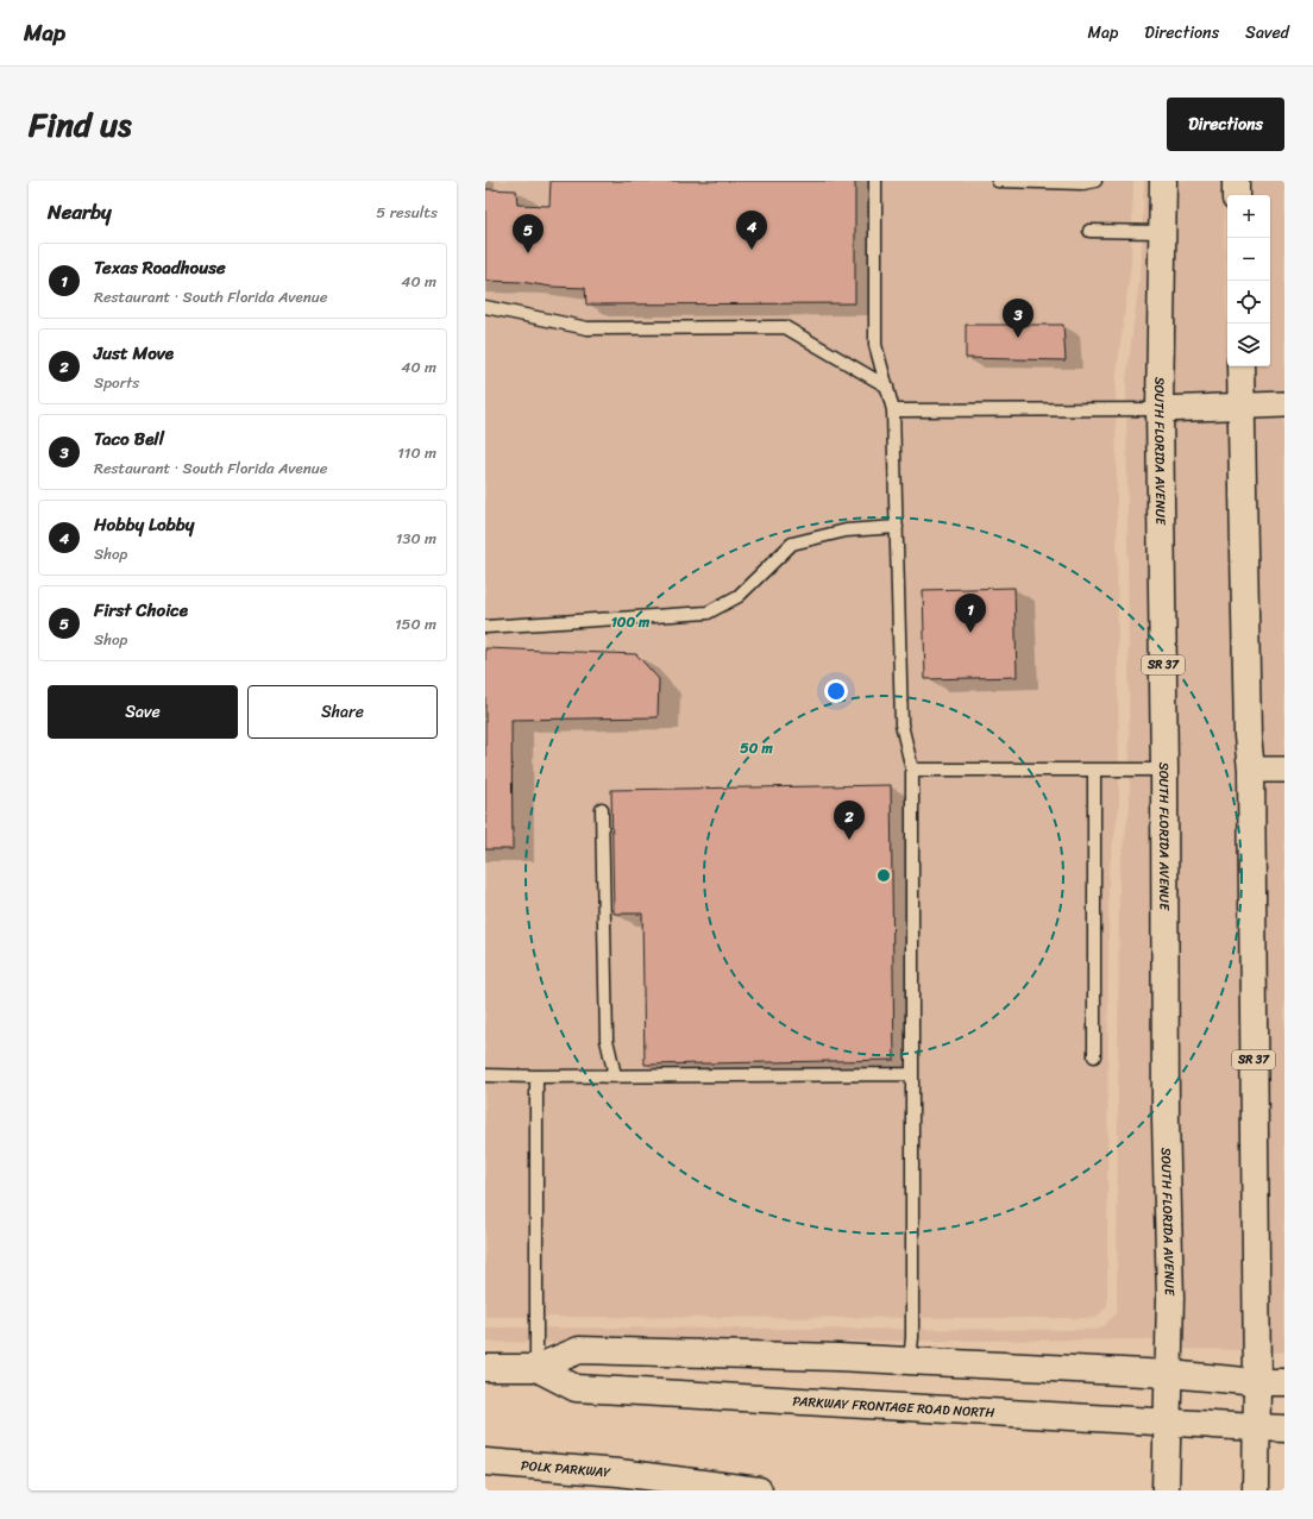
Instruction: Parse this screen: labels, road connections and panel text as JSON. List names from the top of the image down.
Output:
{
  "streets": {
    "main road": [
      "SOUTH FLORIDA AVENUE",
      "SR 37",
      "PARKWAY FRONTAGE ROAD NORTH",
      "POLK PARKWAY"
    ]
  },
  "crossings": [
    ["SOUTH FLORIDA AVENUE", "PARKWAY FRONTAGE ROAD NORTH"],
    ["SR 37", "PARKWAY FRONTAGE ROAD NORTH"]
  ],
  "page": {
    "header": "Map",
    "nav": ["Map", "Directions", "Saved"],
    "title": "Find us",
    "buttons": [
      "Directions",
      ["Save", "Share"]
    ],
    "heading": ["Nearby", "5 results"],
    "map_buttons": ["+", "−"],
    "pins": [
      "4",
      "5",
      "3",
      "1",
      "2"
    ],
    "list": [
      {
        "mark": "1",
        "name": "Texas Roadhouse",
        "note": "Restaurant · South Florida Avenue",
        "value": "40 m"
      },
      {
        "mark": "2",
        "name": "Just Move",
        "note": "Sports",
        "value": "40 m"
      },
      {
        "mark": "3",
        "name": "Taco Bell",
        "note": "Restaurant · South Florida Avenue",
        "value": "110 m"
      },
      {
        "mark": "4",
        "name": "Hobby Lobby",
        "note": "Shop",
        "value": "130 m"
      },
      {
        "mark": "5",
        "name": "First Choice",
        "note": "Shop",
        "value": "150 m"
      }
    ]
  },
  "rings": ["100 m", "50 m"]
}
